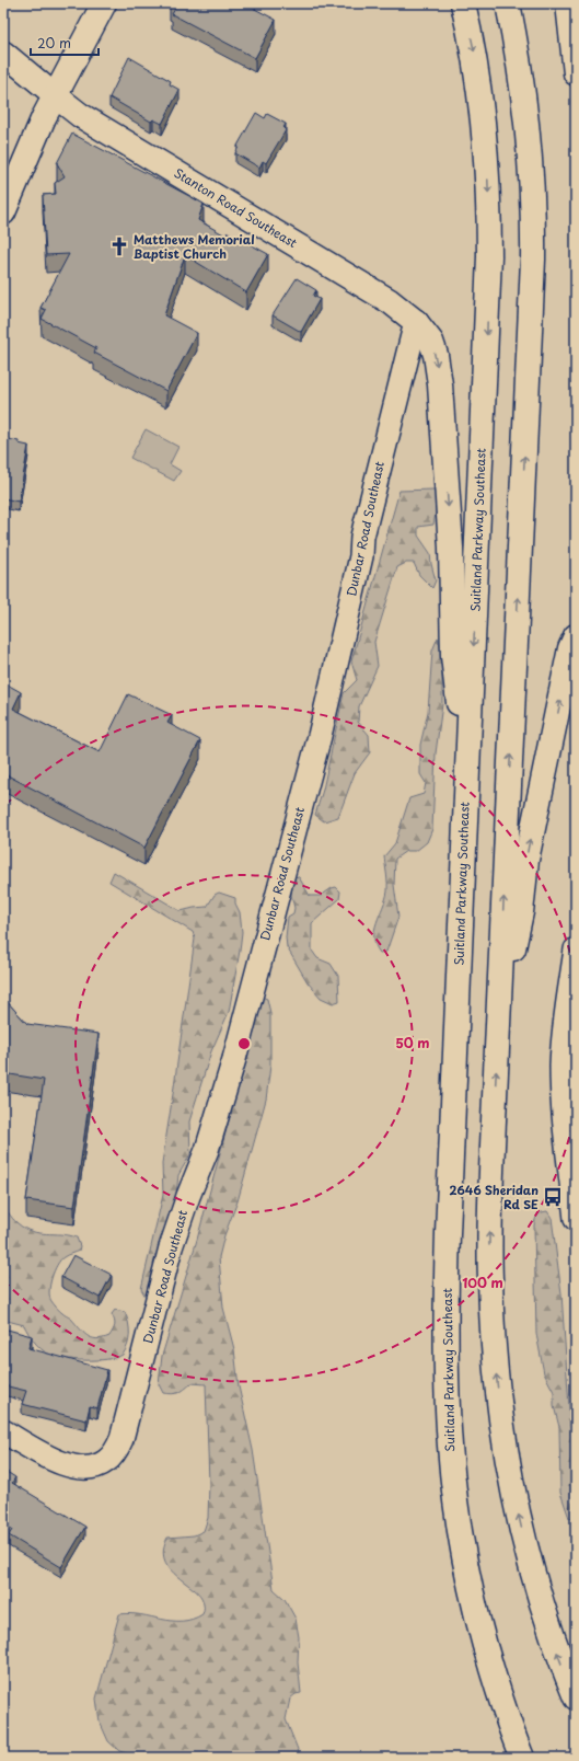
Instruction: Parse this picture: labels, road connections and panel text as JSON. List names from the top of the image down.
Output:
{
  "streets": {
    "main road": ["Stanton Road Southeast", "Suitland Parkway Southeast"],
    "street": ["Dunbar Road Southeast"]
  },
  "crossings": [
    ["Stanton Road Southeast", "Dunbar Road Southeast"],
    ["Stanton Road Southeast", "Suitland Parkway Southeast"]
  ],
  "places": {
    "church": ["Matthews Memorial Baptist Church"],
    "bus stop": ["2646 Sheridan Rd SE"]
  },
  "scale_bar": "20 m",
  "rings": ["50 m", "100 m"]
}
